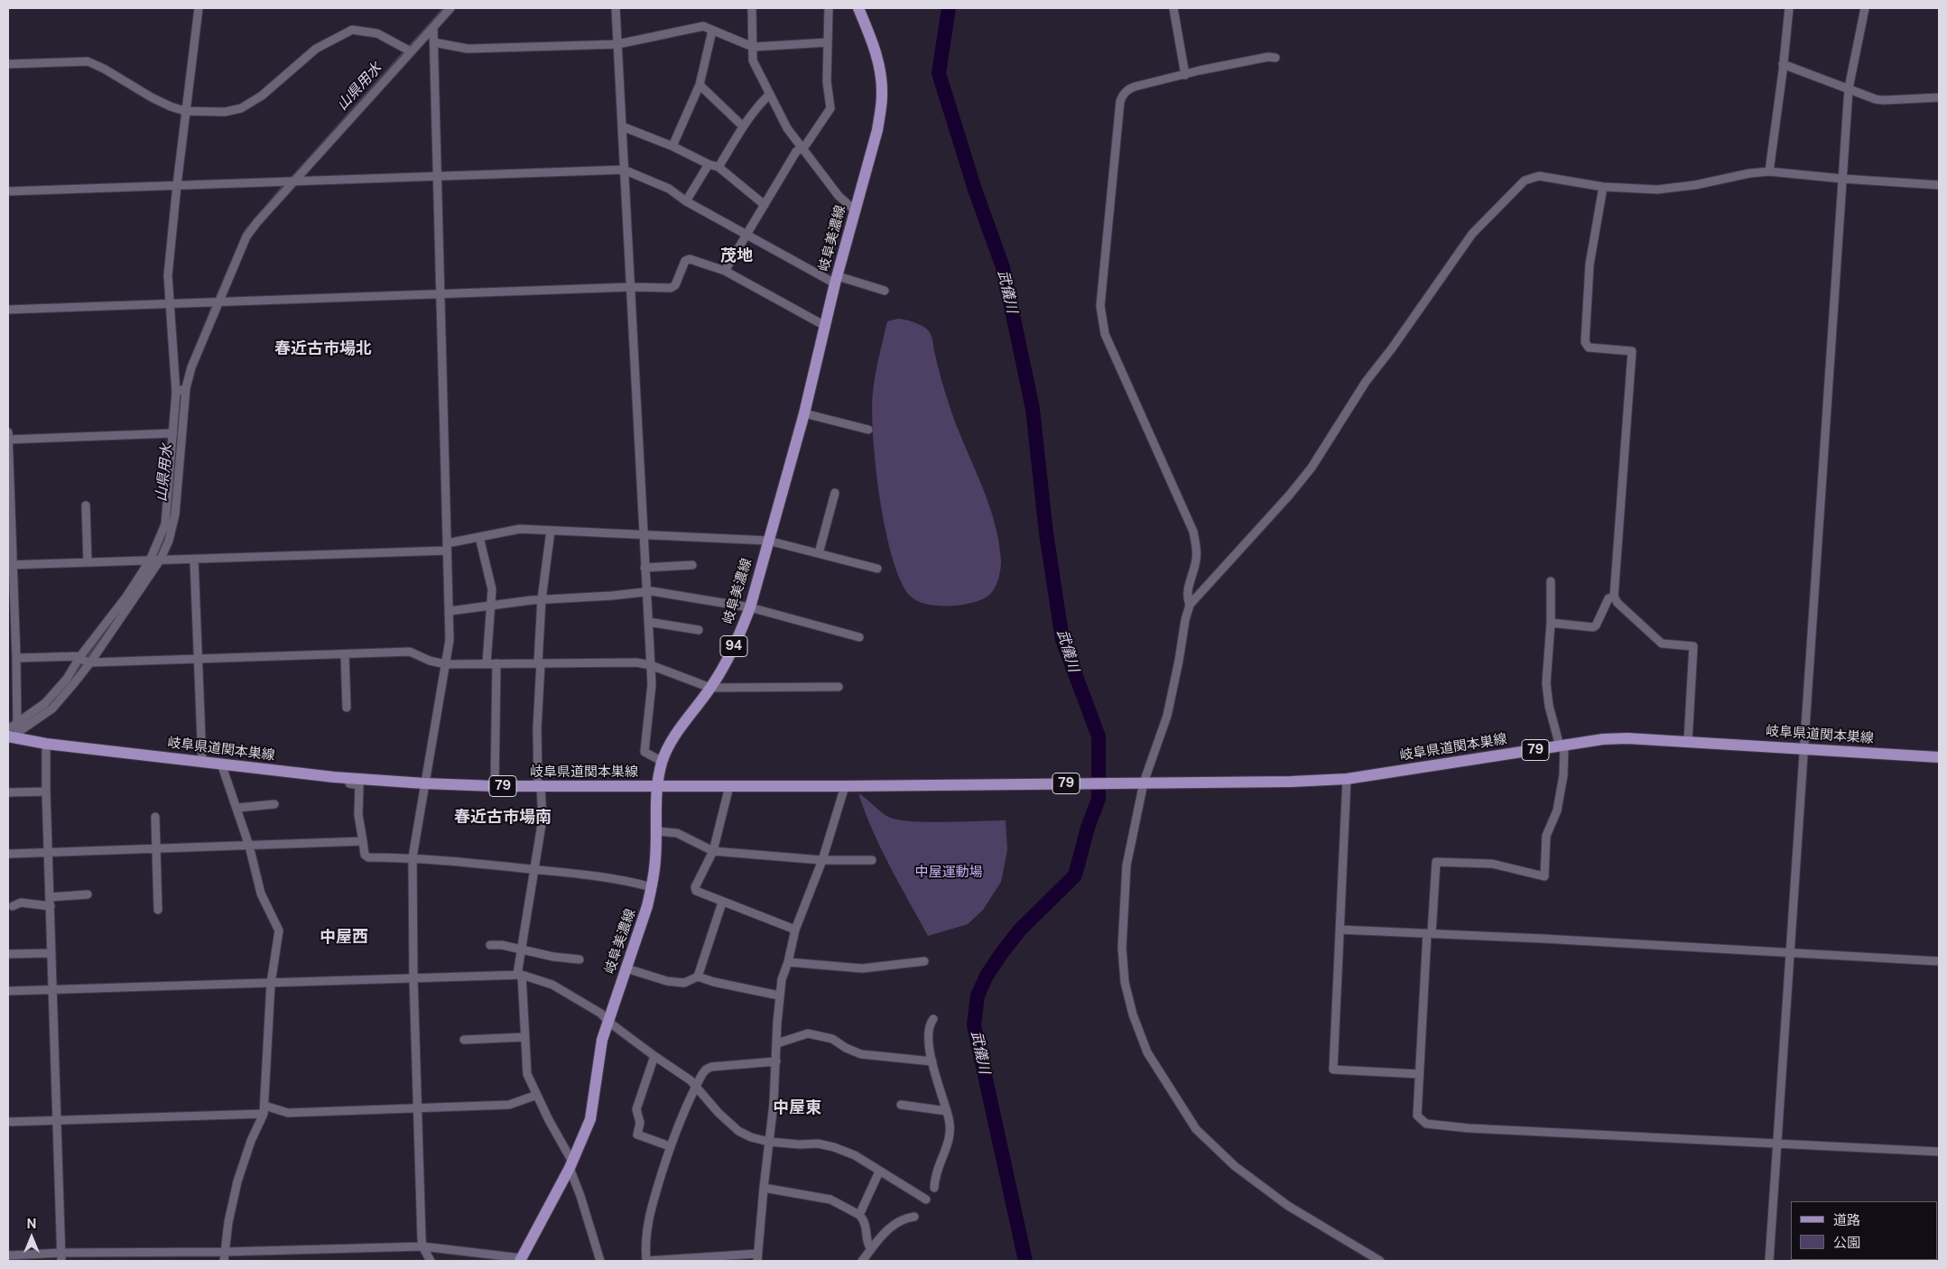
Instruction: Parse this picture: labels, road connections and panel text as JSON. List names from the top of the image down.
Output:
{
  "streets": {
    "main road": [
      "岐阜美濃線",
      "94",
      "岐阜県道関本巣線",
      "79"
    ]
  },
  "crossings": [
    ["岐阜美濃線", "岐阜県道関本巣線"]
  ],
  "districts": [
    "茂地",
    "春近古市場北",
    "春近古市場南",
    "中屋西",
    "中屋東"
  ],
  "water": ["山県用水", "武儀川"],
  "parks": ["中屋運動場"],
  "legend": ["道路", "公園"],
  "north": "top"
}
